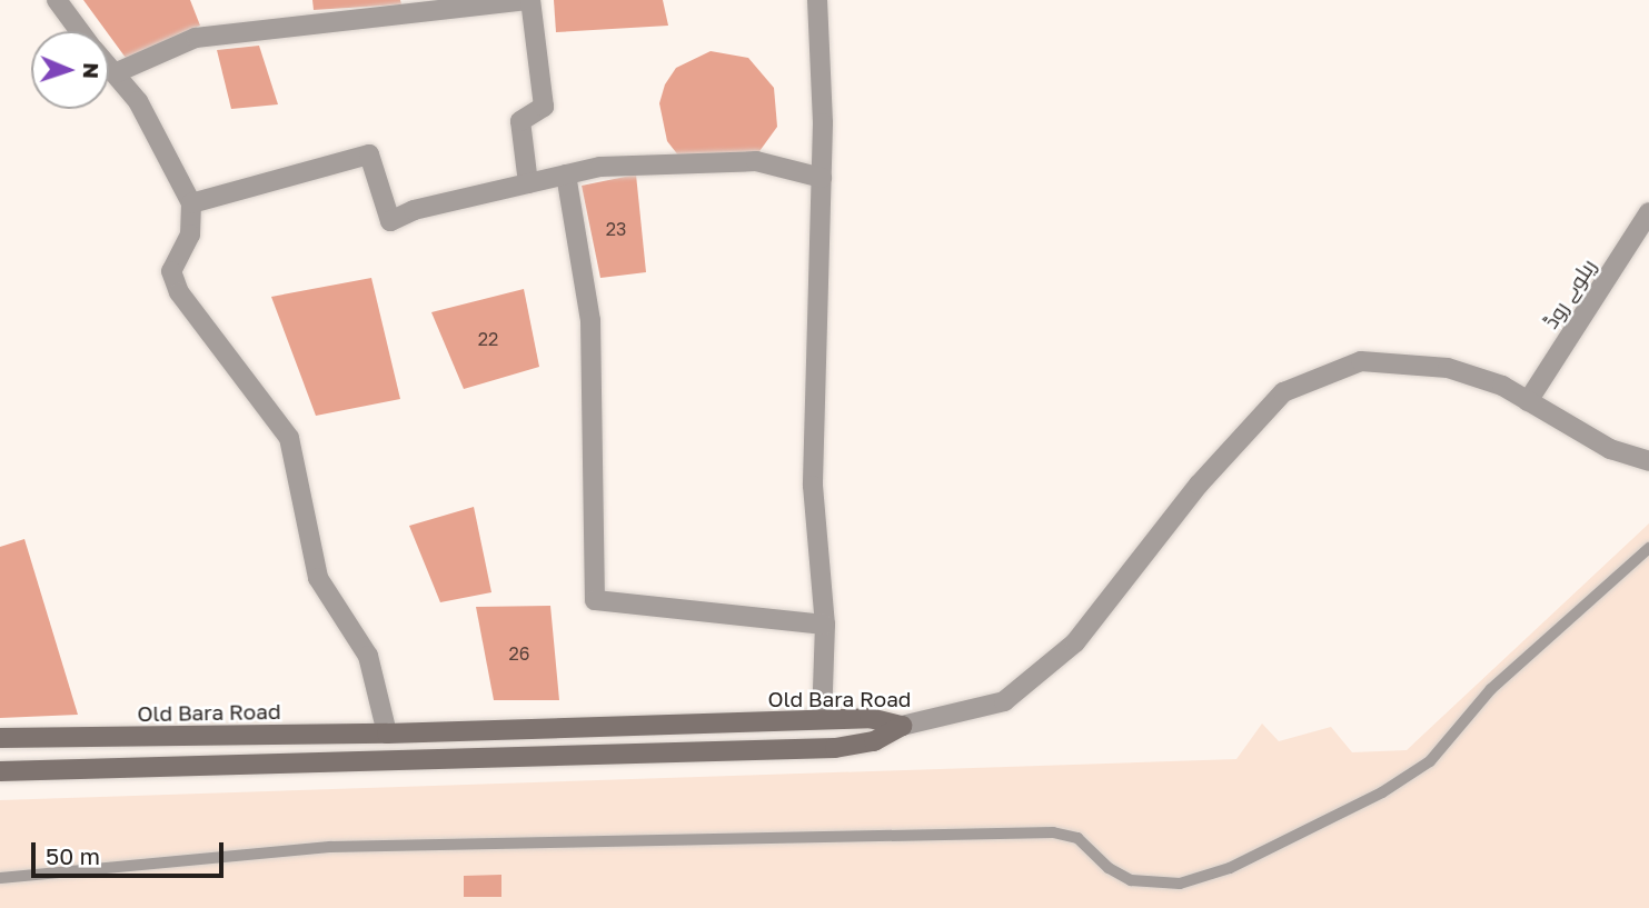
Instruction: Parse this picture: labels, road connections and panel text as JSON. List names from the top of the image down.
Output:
{
  "streets": {
    "main road": ["Old Bara Road"],
    "street": ["ریلوے روڈ"]
  },
  "crossings": [
    ["ریلوے روڈ", "Old Bara Road"]
  ],
  "house_numbers": ["23", "22", "26"],
  "scale_bar": "50 m",
  "north": "right"
}
